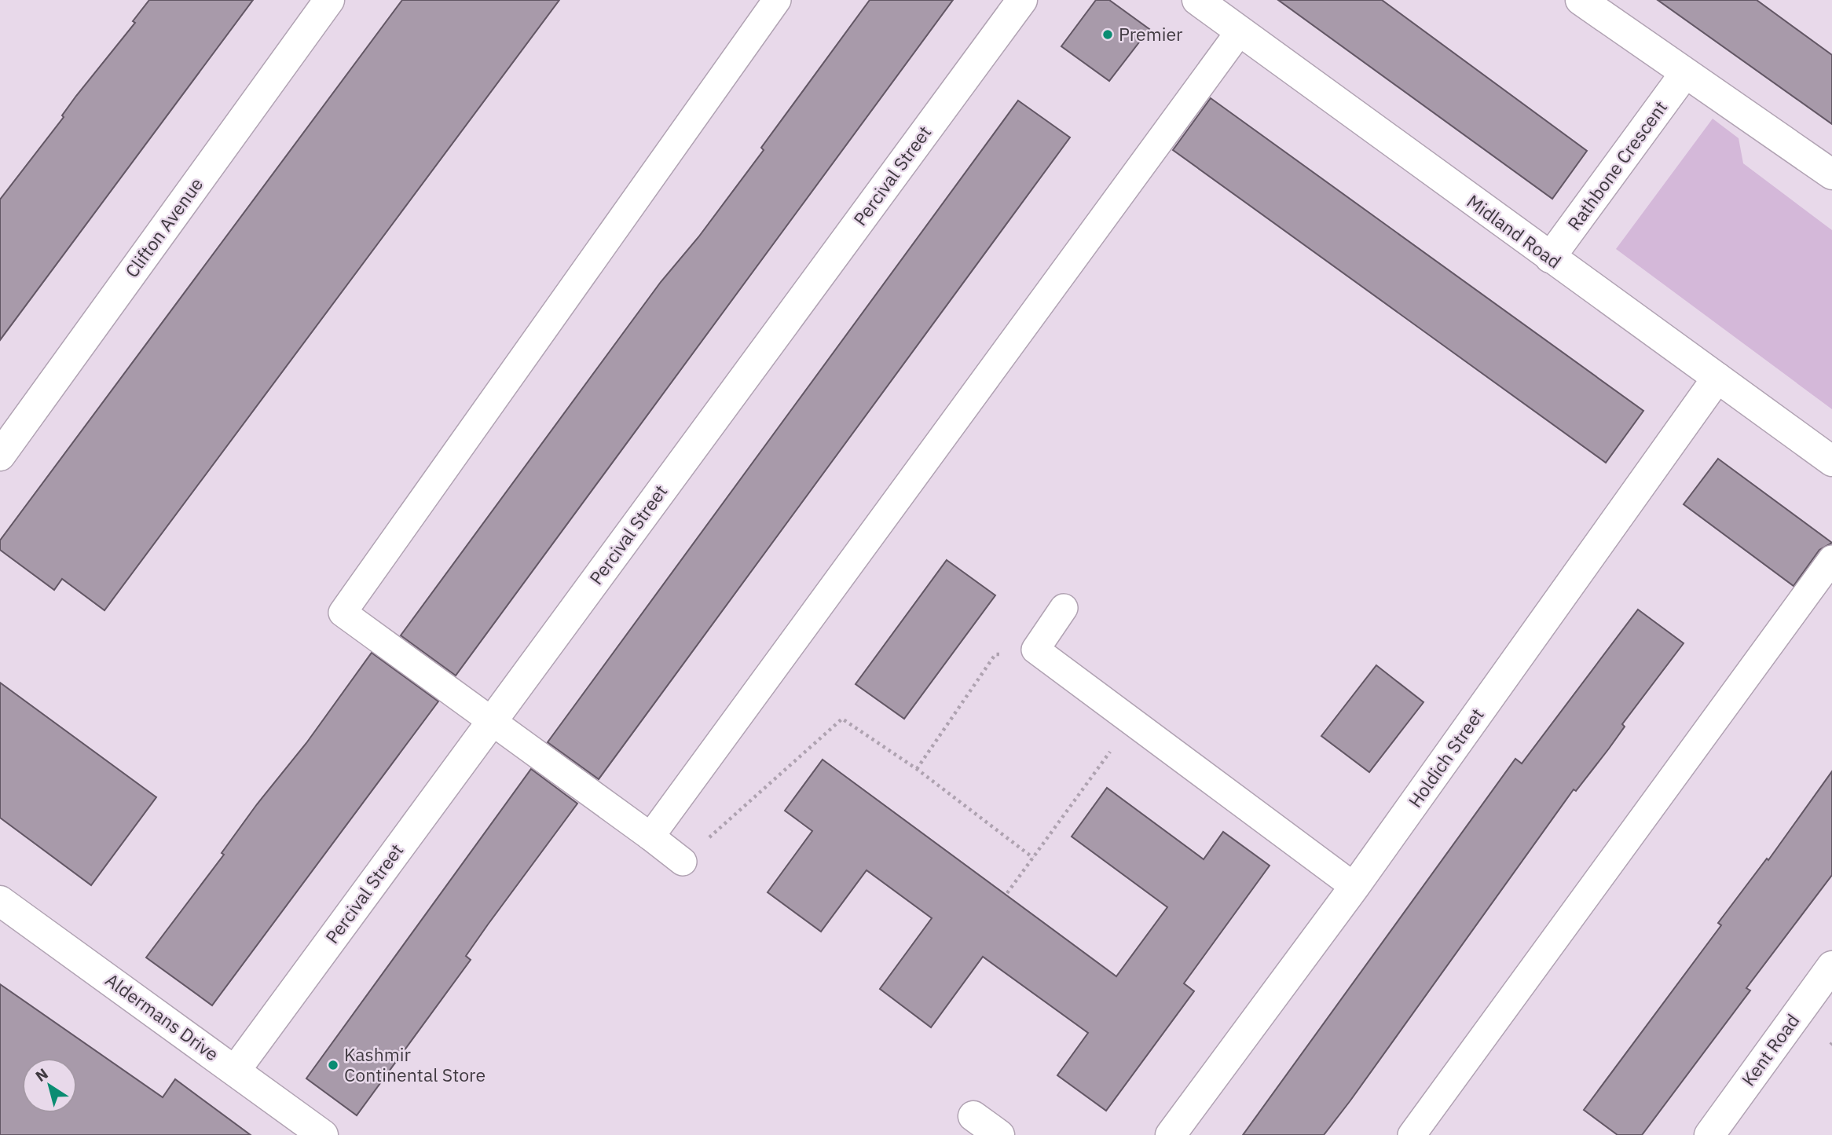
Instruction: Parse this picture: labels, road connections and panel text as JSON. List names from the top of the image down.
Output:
{
  "streets": {
    "street": [
      "Rathbone Crescent",
      "Percival Street",
      "Clifton Avenue",
      "Midland Road",
      "Holdich Street",
      "Aldermans Drive",
      "Kent Road"
    ]
  },
  "crossings": [
    ["Rathbone Crescent", "Midland Road"],
    ["Percival Street", "Aldermans Drive"],
    ["Midland Road", "Holdich Street"]
  ],
  "places": ["Premier", "Kashmir Continental Store"],
  "north": "top left"
}
